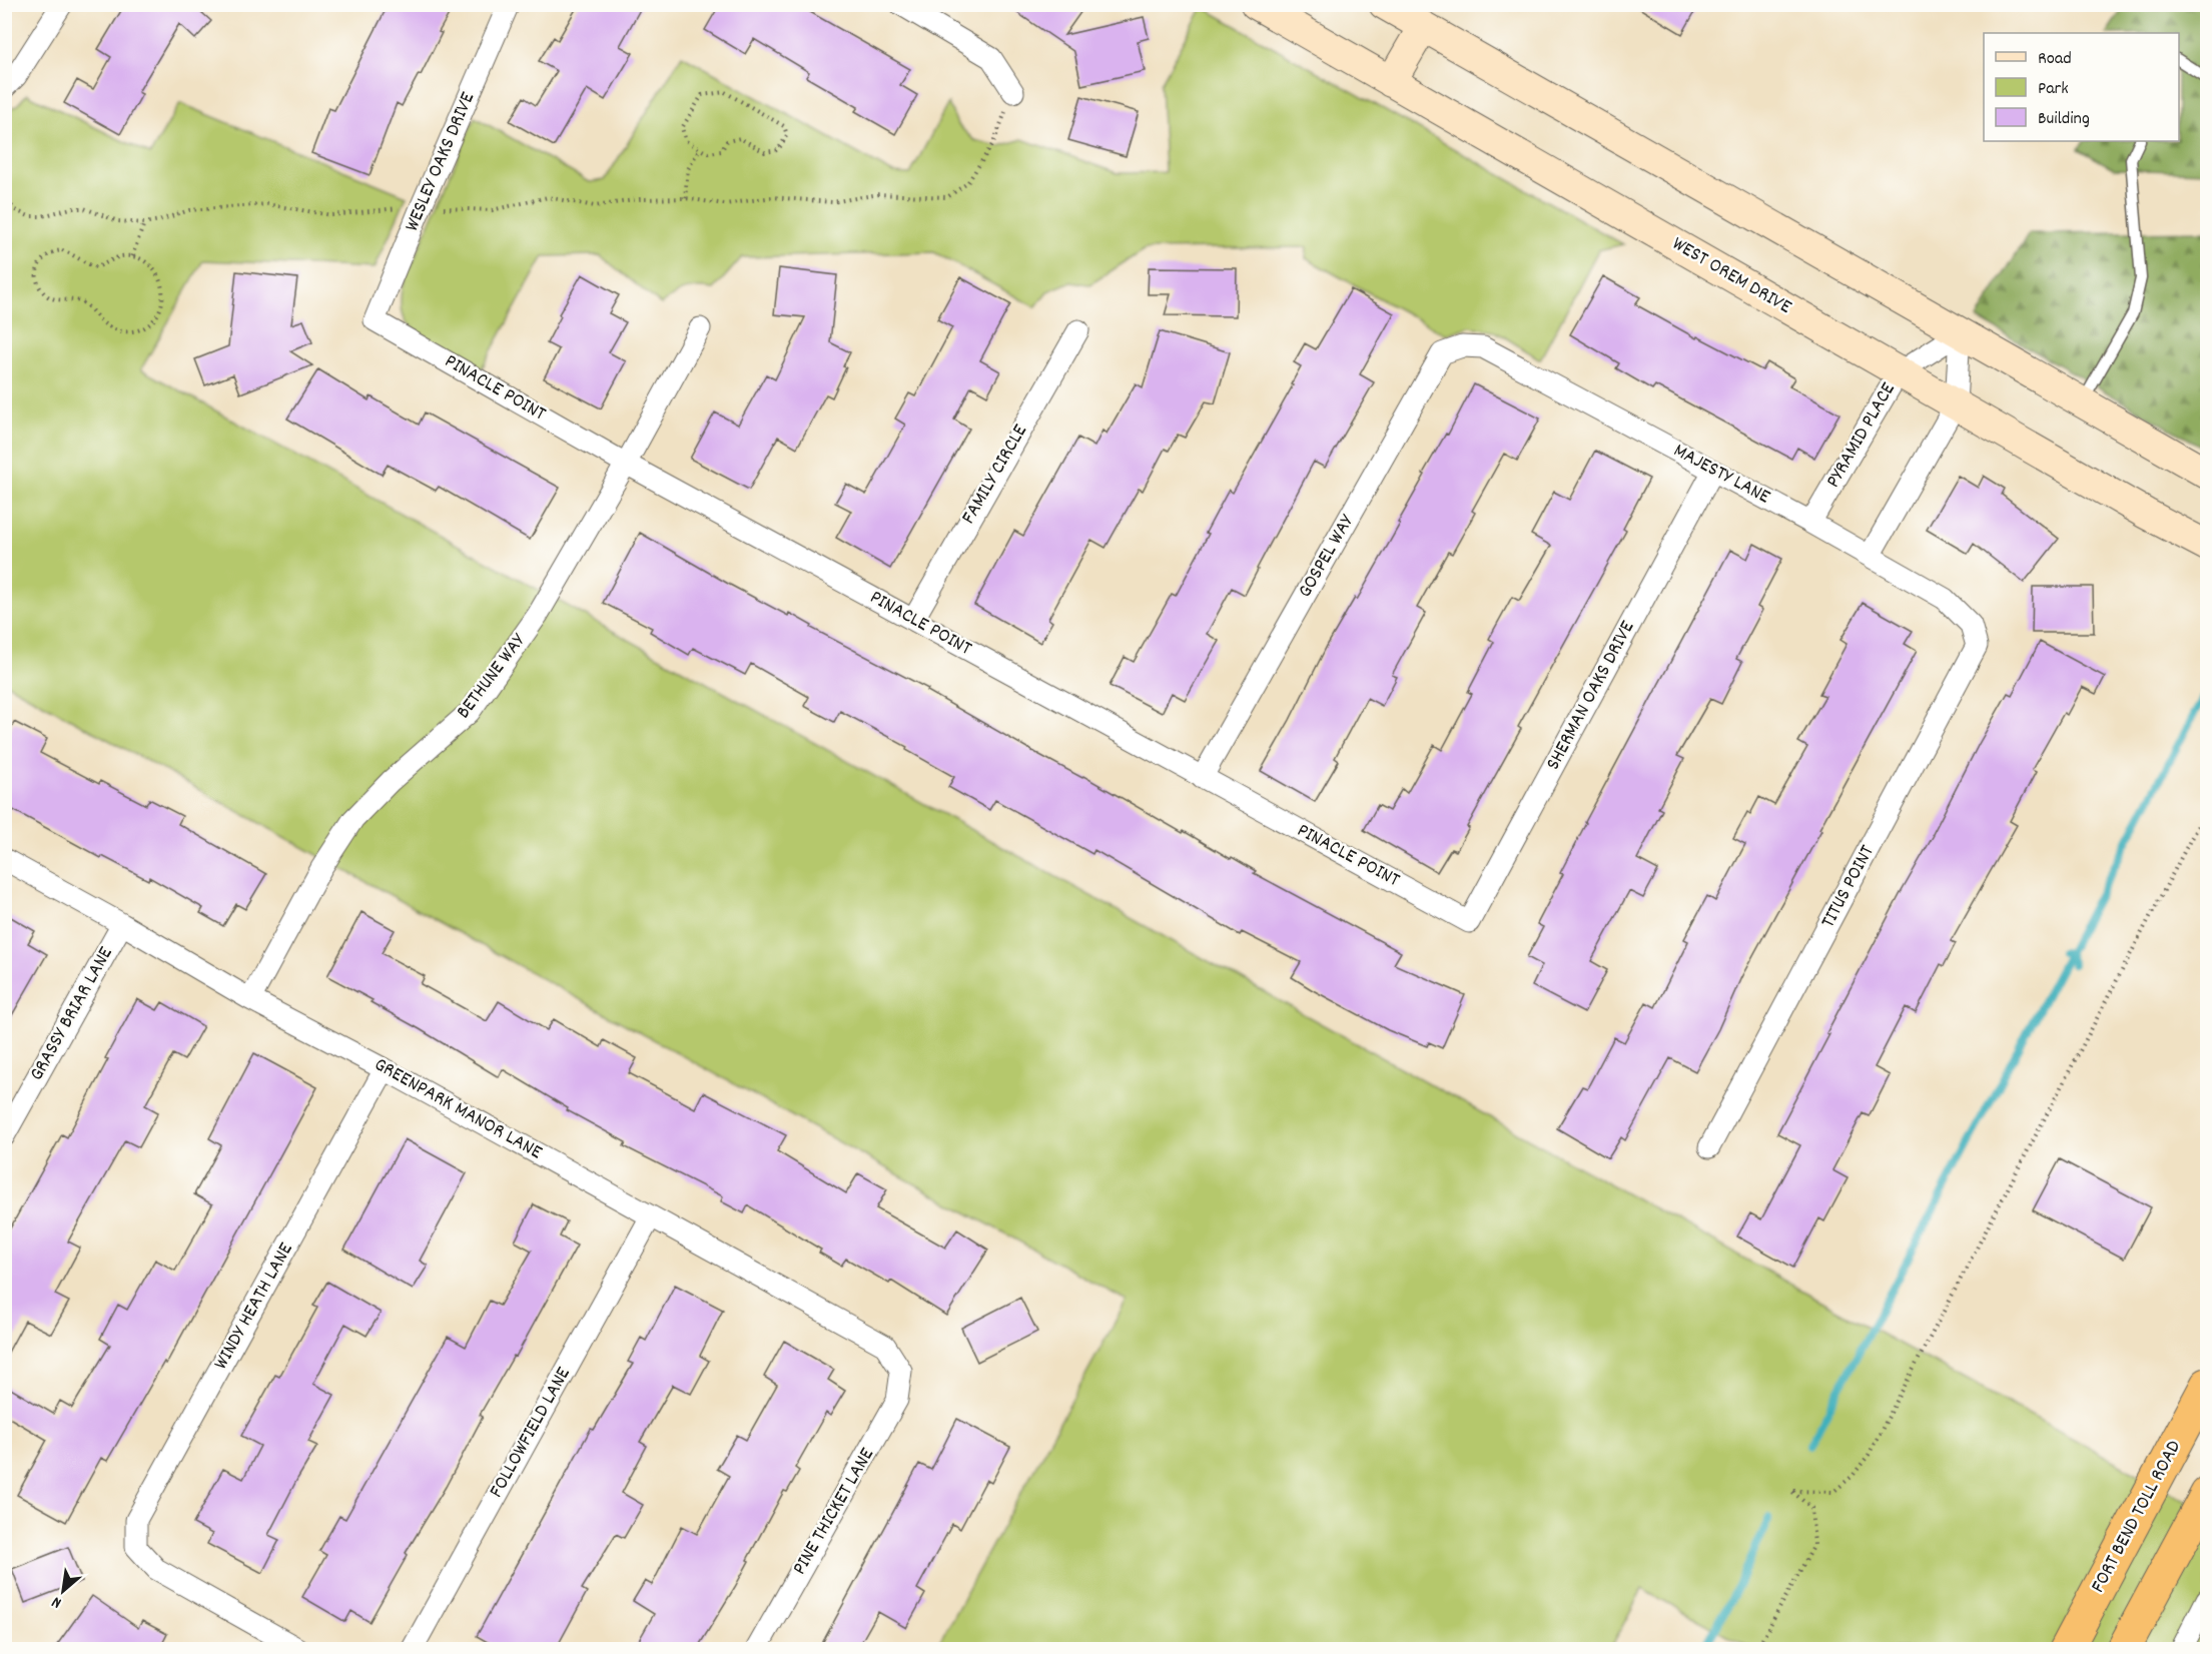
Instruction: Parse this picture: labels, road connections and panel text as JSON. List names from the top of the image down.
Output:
{
  "streets": {
    "highway": ["FORT BEND TOLL ROAD"],
    "main road": ["WEST OREM DRIVE"],
    "street": [
      "WESLEY OAKS DRIVE",
      "PINACLE POINT",
      "PYRAMID PLACE",
      "FAMILY CIRCLE",
      "MAJESTY LANE",
      "GOSPEL WAY",
      "BETHUNE WAY",
      "SHERMAN OAKS DRIVE",
      "TITUS POINT",
      "GRASSY BRIAR LANE",
      "GREENPARK MANOR LANE",
      "WINDY HEATH LANE",
      "FOLLOWFIELD LANE",
      "PINE THICKET LANE"
    ]
  },
  "crossings": [
    ["WESLEY OAKS DRIVE", "PINACLE POINT"],
    ["WEST OREM DRIVE", "PYRAMID PLACE"],
    ["PINACLE POINT", "FAMILY CIRCLE"],
    ["PINACLE POINT", "GOSPEL WAY"],
    ["PINACLE POINT", "BETHUNE WAY"],
    ["PINACLE POINT", "SHERMAN OAKS DRIVE"],
    ["PYRAMID PLACE", "MAJESTY LANE"],
    ["MAJESTY LANE", "GOSPEL WAY"],
    ["MAJESTY LANE", "SHERMAN OAKS DRIVE"],
    ["MAJESTY LANE", "TITUS POINT"],
    ["BETHUNE WAY", "GREENPARK MANOR LANE"],
    ["GRASSY BRIAR LANE", "GREENPARK MANOR LANE"],
    ["GREENPARK MANOR LANE", "WINDY HEATH LANE"],
    ["GREENPARK MANOR LANE", "FOLLOWFIELD LANE"],
    ["GREENPARK MANOR LANE", "PINE THICKET LANE"]
  ],
  "legend": ["Road", "Park", "Building"],
  "north": "bottom left"
}
